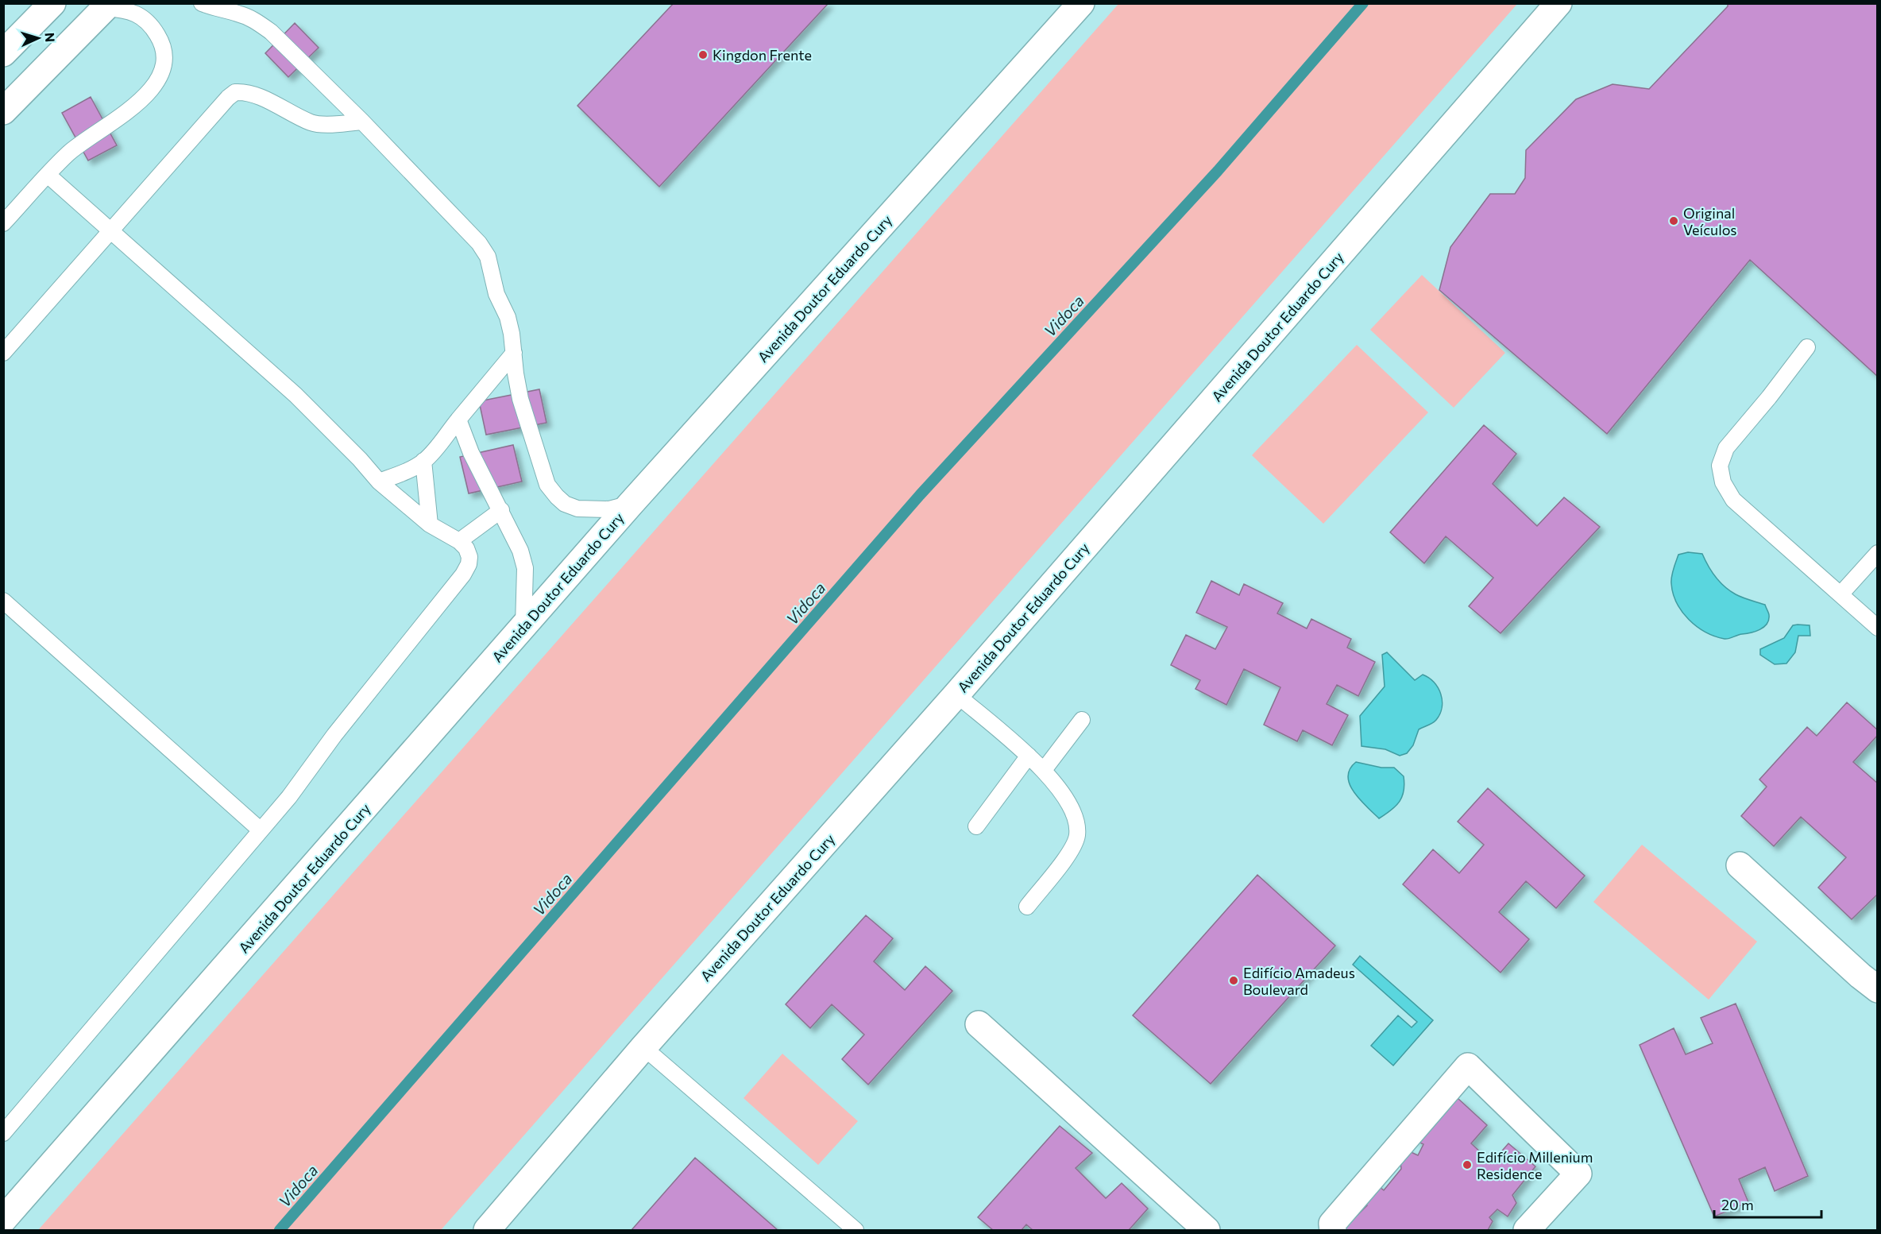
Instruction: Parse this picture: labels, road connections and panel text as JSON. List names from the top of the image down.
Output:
{
  "streets": {
    "main road": ["Avenida Doutor Eduardo Cury"]
  },
  "water": ["Vidoca"],
  "places": [
    "Kingdon Frente",
    "Original Veículos",
    "Edifício Amadeus Boulevard",
    "Edifício Millenium Residence"
  ],
  "scale_bar": "20 m",
  "north": "right"
}
